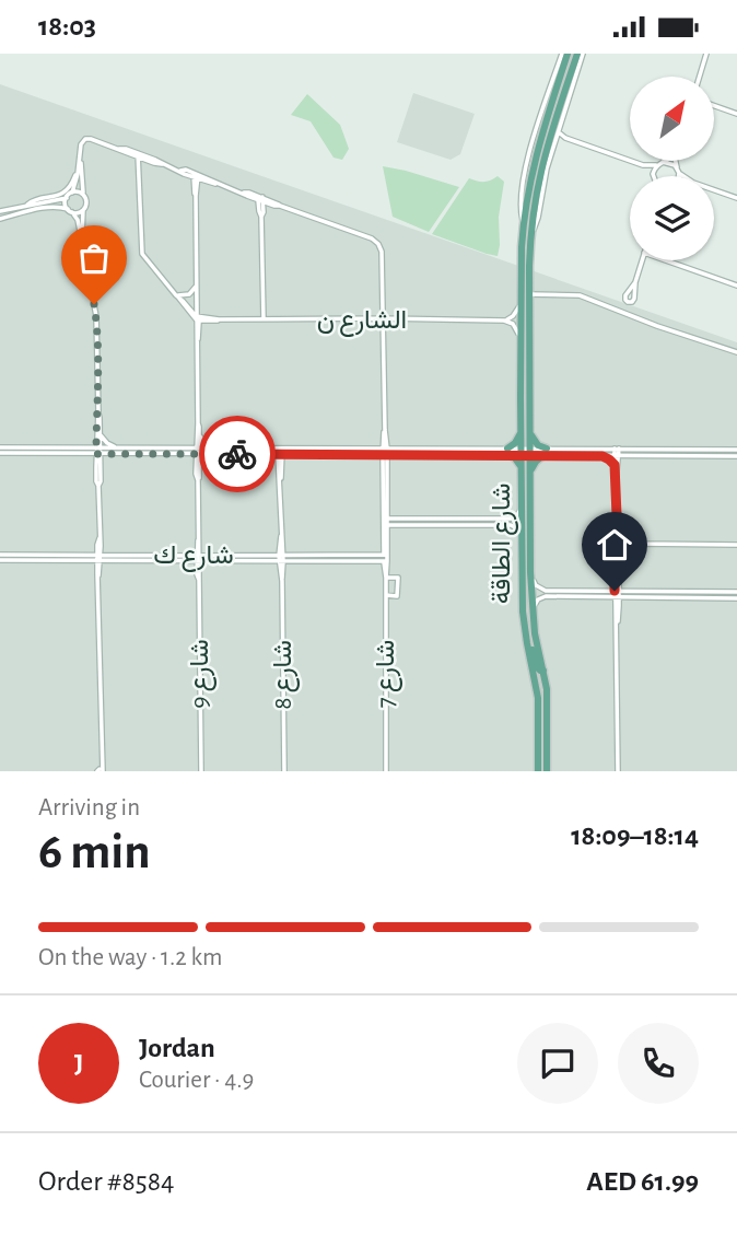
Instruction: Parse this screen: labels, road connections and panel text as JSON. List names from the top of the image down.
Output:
{
  "streets": {
    "main road": ["شارع الطاقة"],
    "street": [
      "الشارع ن",
      "شارع ك",
      "شارع 9",
      "شارع 7",
      "شارع 8"
    ]
  },
  "crossings": [
    ["الشارع ن", "شارع 9"],
    ["الشارع ن", "شارع 7"],
    ["شارع ك", "شارع 9"],
    ["شارع ك", "شارع 7"],
    ["شارع ك", "شارع 8"],
    ["شارع 9", "شارع 8"]
  ],
  "north": "top right",
  "page": {
    "status": "18:03",
    "heading": ["6 min", "Arriving in", "18:09–18:14"],
    "panel": [
      "Jordan",
      "Courier · 4.9",
      "Order #8584",
      "AED 61.99"
    ],
    "bar": "On the way · 1.2 km",
    "round": "J"
  }
}
